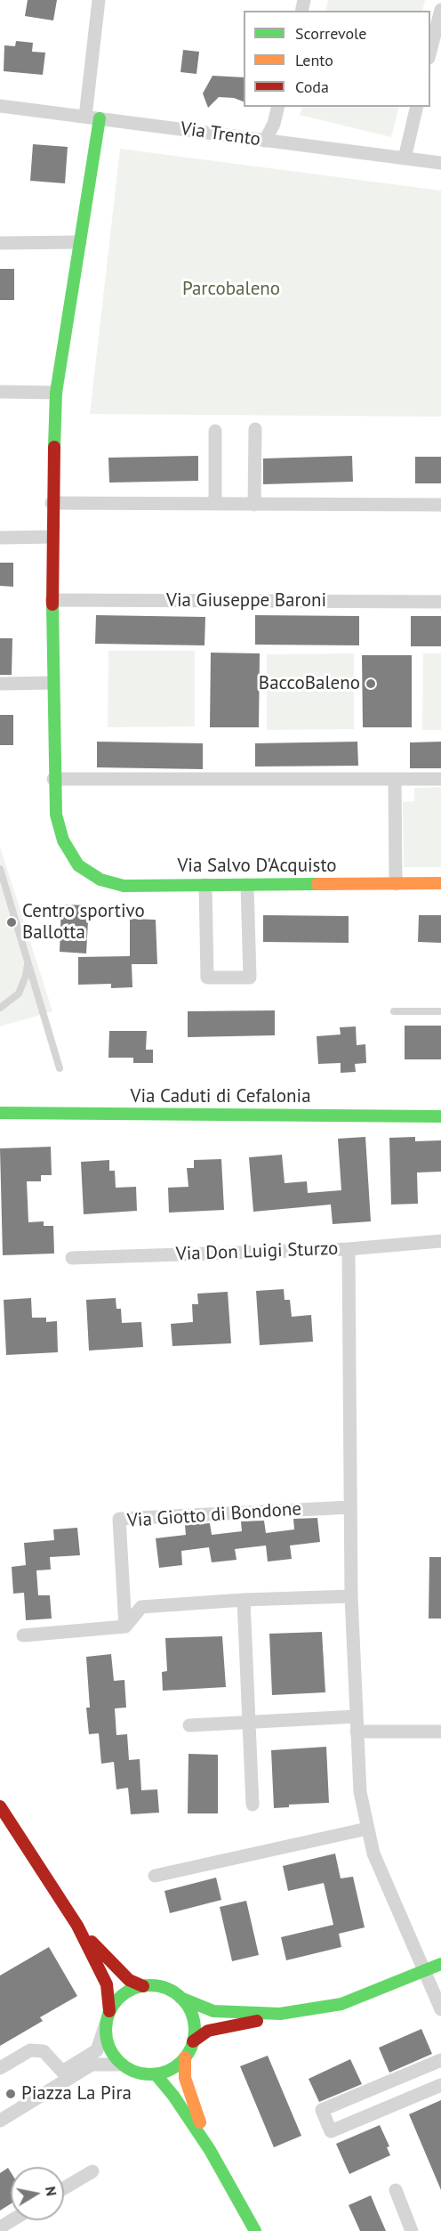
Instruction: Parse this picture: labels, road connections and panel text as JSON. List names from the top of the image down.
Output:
{
  "streets": {
    "street": [
      "Via Trento",
      "Via Giuseppe Baroni",
      "Via Salvo D'Acquisto",
      "Via Caduti di Cefalonia",
      "Via Don Luigi Sturzo",
      "Via Giotto di Bondone"
    ]
  },
  "parks": ["Parcobaleno"],
  "places": ["BaccoBaleno", "Centro sportivo Ballotta", "Piazza La Pira"],
  "legend": ["Scorrevole", "Lento", "Coda"],
  "north": "right"
}
